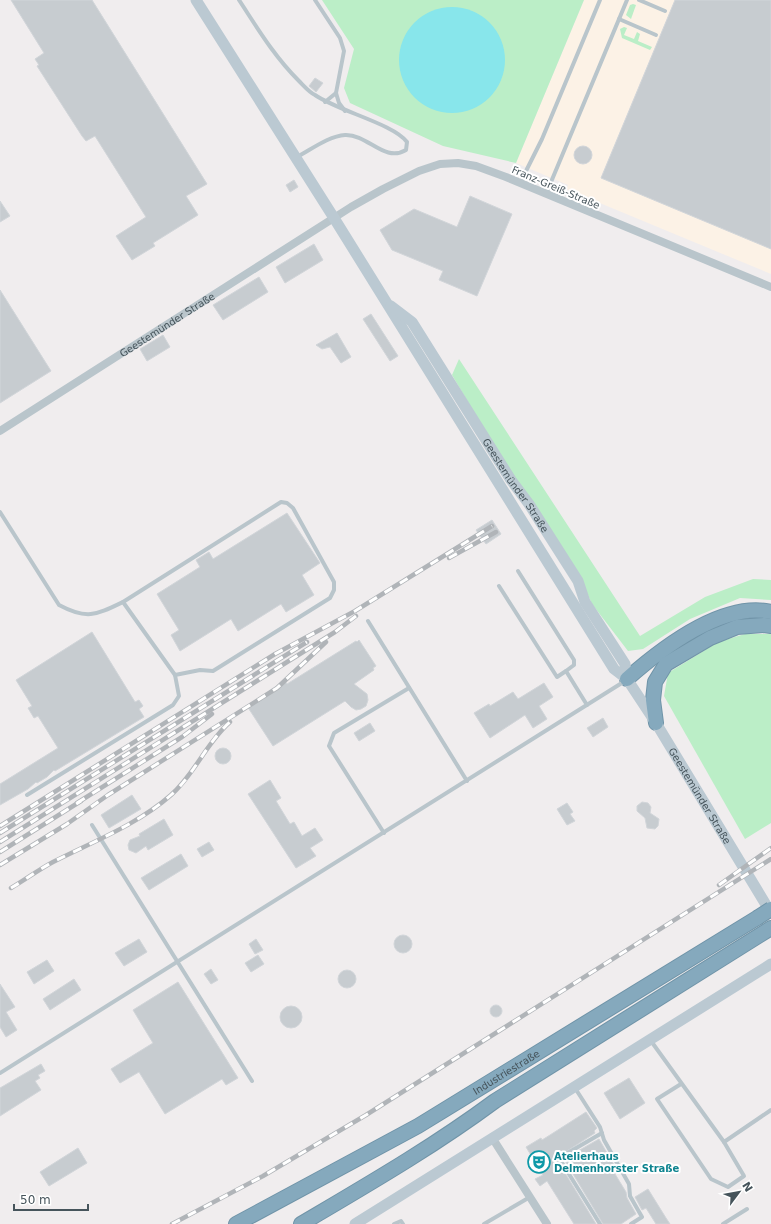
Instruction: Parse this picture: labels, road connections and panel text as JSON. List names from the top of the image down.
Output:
{
  "streets": {
    "highway": ["Industriestraße"],
    "street": ["Franz-Greiß-Straße", "Geestemünder Straße"]
  },
  "crossings": [
    ["Franz-Greiß-Straße", "Geestemünder Straße"]
  ],
  "places": {
    "theatre": ["Atelierhaus Delmenhorster Straße"]
  },
  "scale_bar": "50 m",
  "north": "top right"
}
